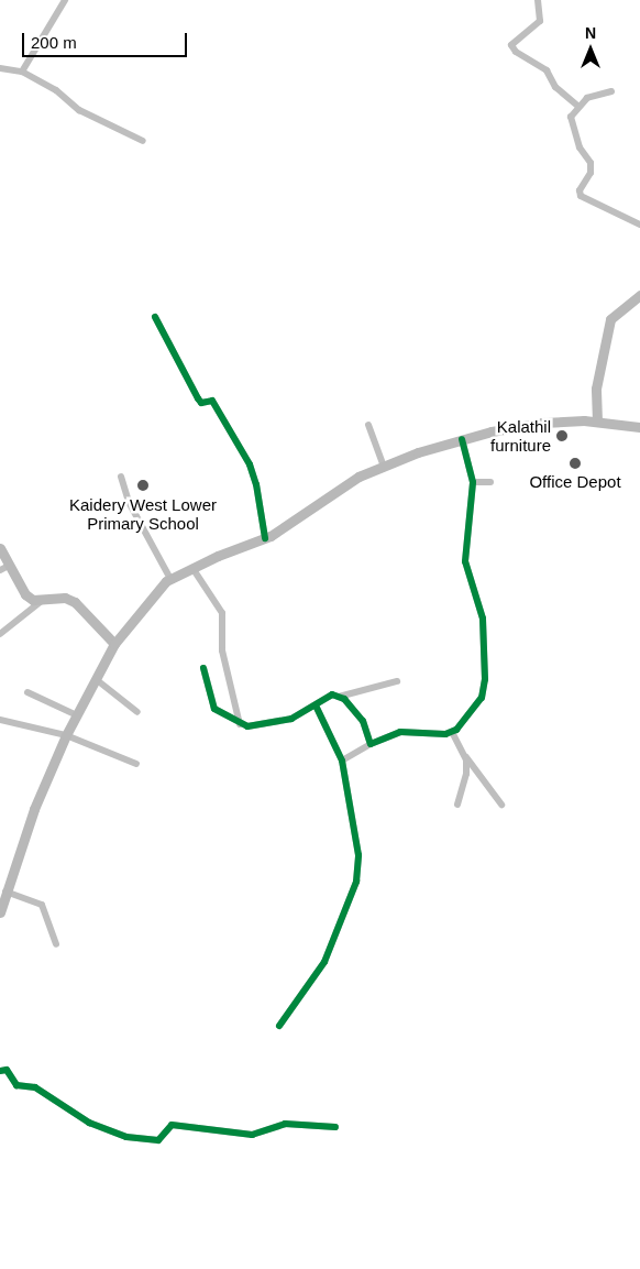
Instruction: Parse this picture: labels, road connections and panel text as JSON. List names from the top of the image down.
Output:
{
  "places": ["Kalathil furniture", "Office Depot", "Kaidery West Lower Primary School"],
  "scale_bar": "200 m",
  "north": "top"
}
